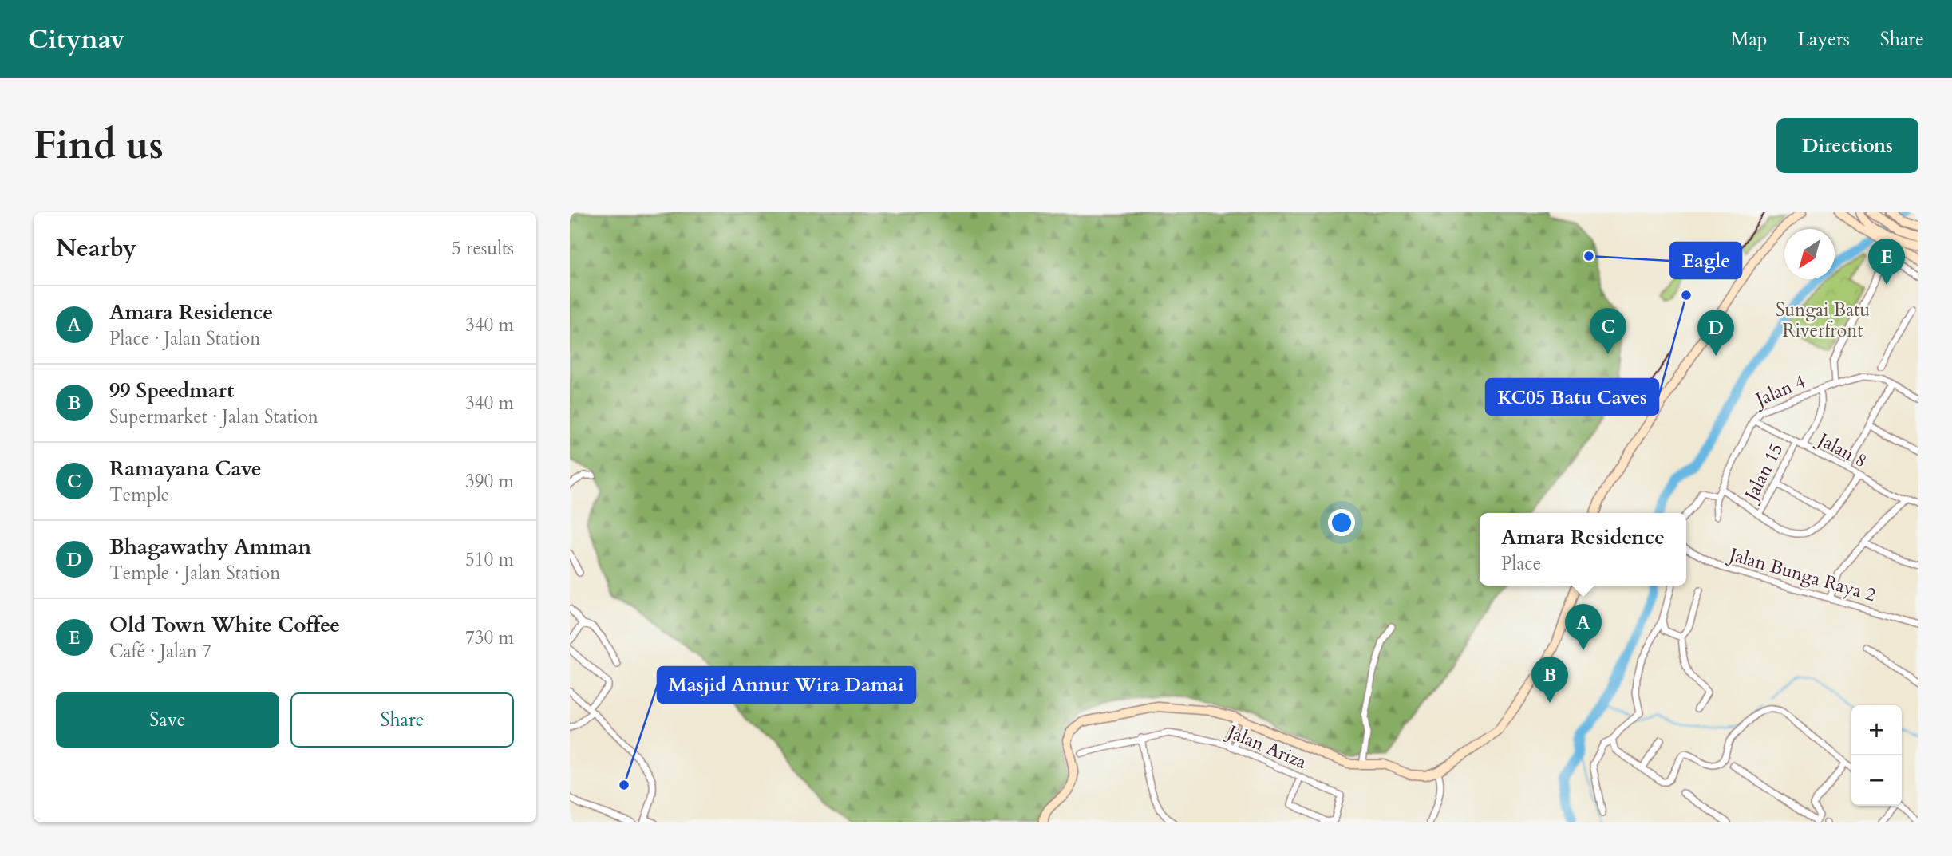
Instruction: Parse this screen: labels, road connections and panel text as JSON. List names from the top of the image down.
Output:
{
  "streets": {
    "street": [
      "Jalan 4",
      "Jalan 8",
      "Jalan 15",
      "Jalan Bunga Raya 2",
      "Jalan Ariza"
    ]
  },
  "crossings": [
    ["Jalan 4", "Jalan 8"],
    ["Jalan 8", "Jalan 15"]
  ],
  "parks": ["Sungai Batu Riverfront"],
  "places": ["Eagle", "KC05 Batu Caves", "Masjid Annur Wira Damai"],
  "north": "bottom left",
  "page": {
    "header": "Citynav",
    "nav": ["Map", "Layers", "Share"],
    "buttons": [
      "Directions",
      ["Save", "Share"]
    ],
    "title": "Find us",
    "heading": ["Nearby", "5 results"],
    "pins": [
      "E",
      "C",
      "D",
      "A",
      "B"
    ],
    "list": [
      {
        "mark": "A",
        "name": "Amara Residence",
        "note": "Place · Jalan Station",
        "value": "340 m"
      },
      {
        "mark": "B",
        "name": "99 Speedmart",
        "note": "Supermarket · Jalan Station",
        "value": "340 m"
      },
      {
        "mark": "C",
        "name": "Ramayana Cave",
        "note": "Temple",
        "value": "390 m"
      },
      {
        "mark": "D",
        "name": "Bhagawathy Amman",
        "note": "Temple · Jalan Station",
        "value": "510 m"
      },
      {
        "mark": "E",
        "name": "Old Town White Coffee",
        "note": "Café · Jalan 7",
        "value": "730 m"
      }
    ],
    "popup": ["Amara Residence", "Place"],
    "map_buttons": ["+", "−"]
  }
}
